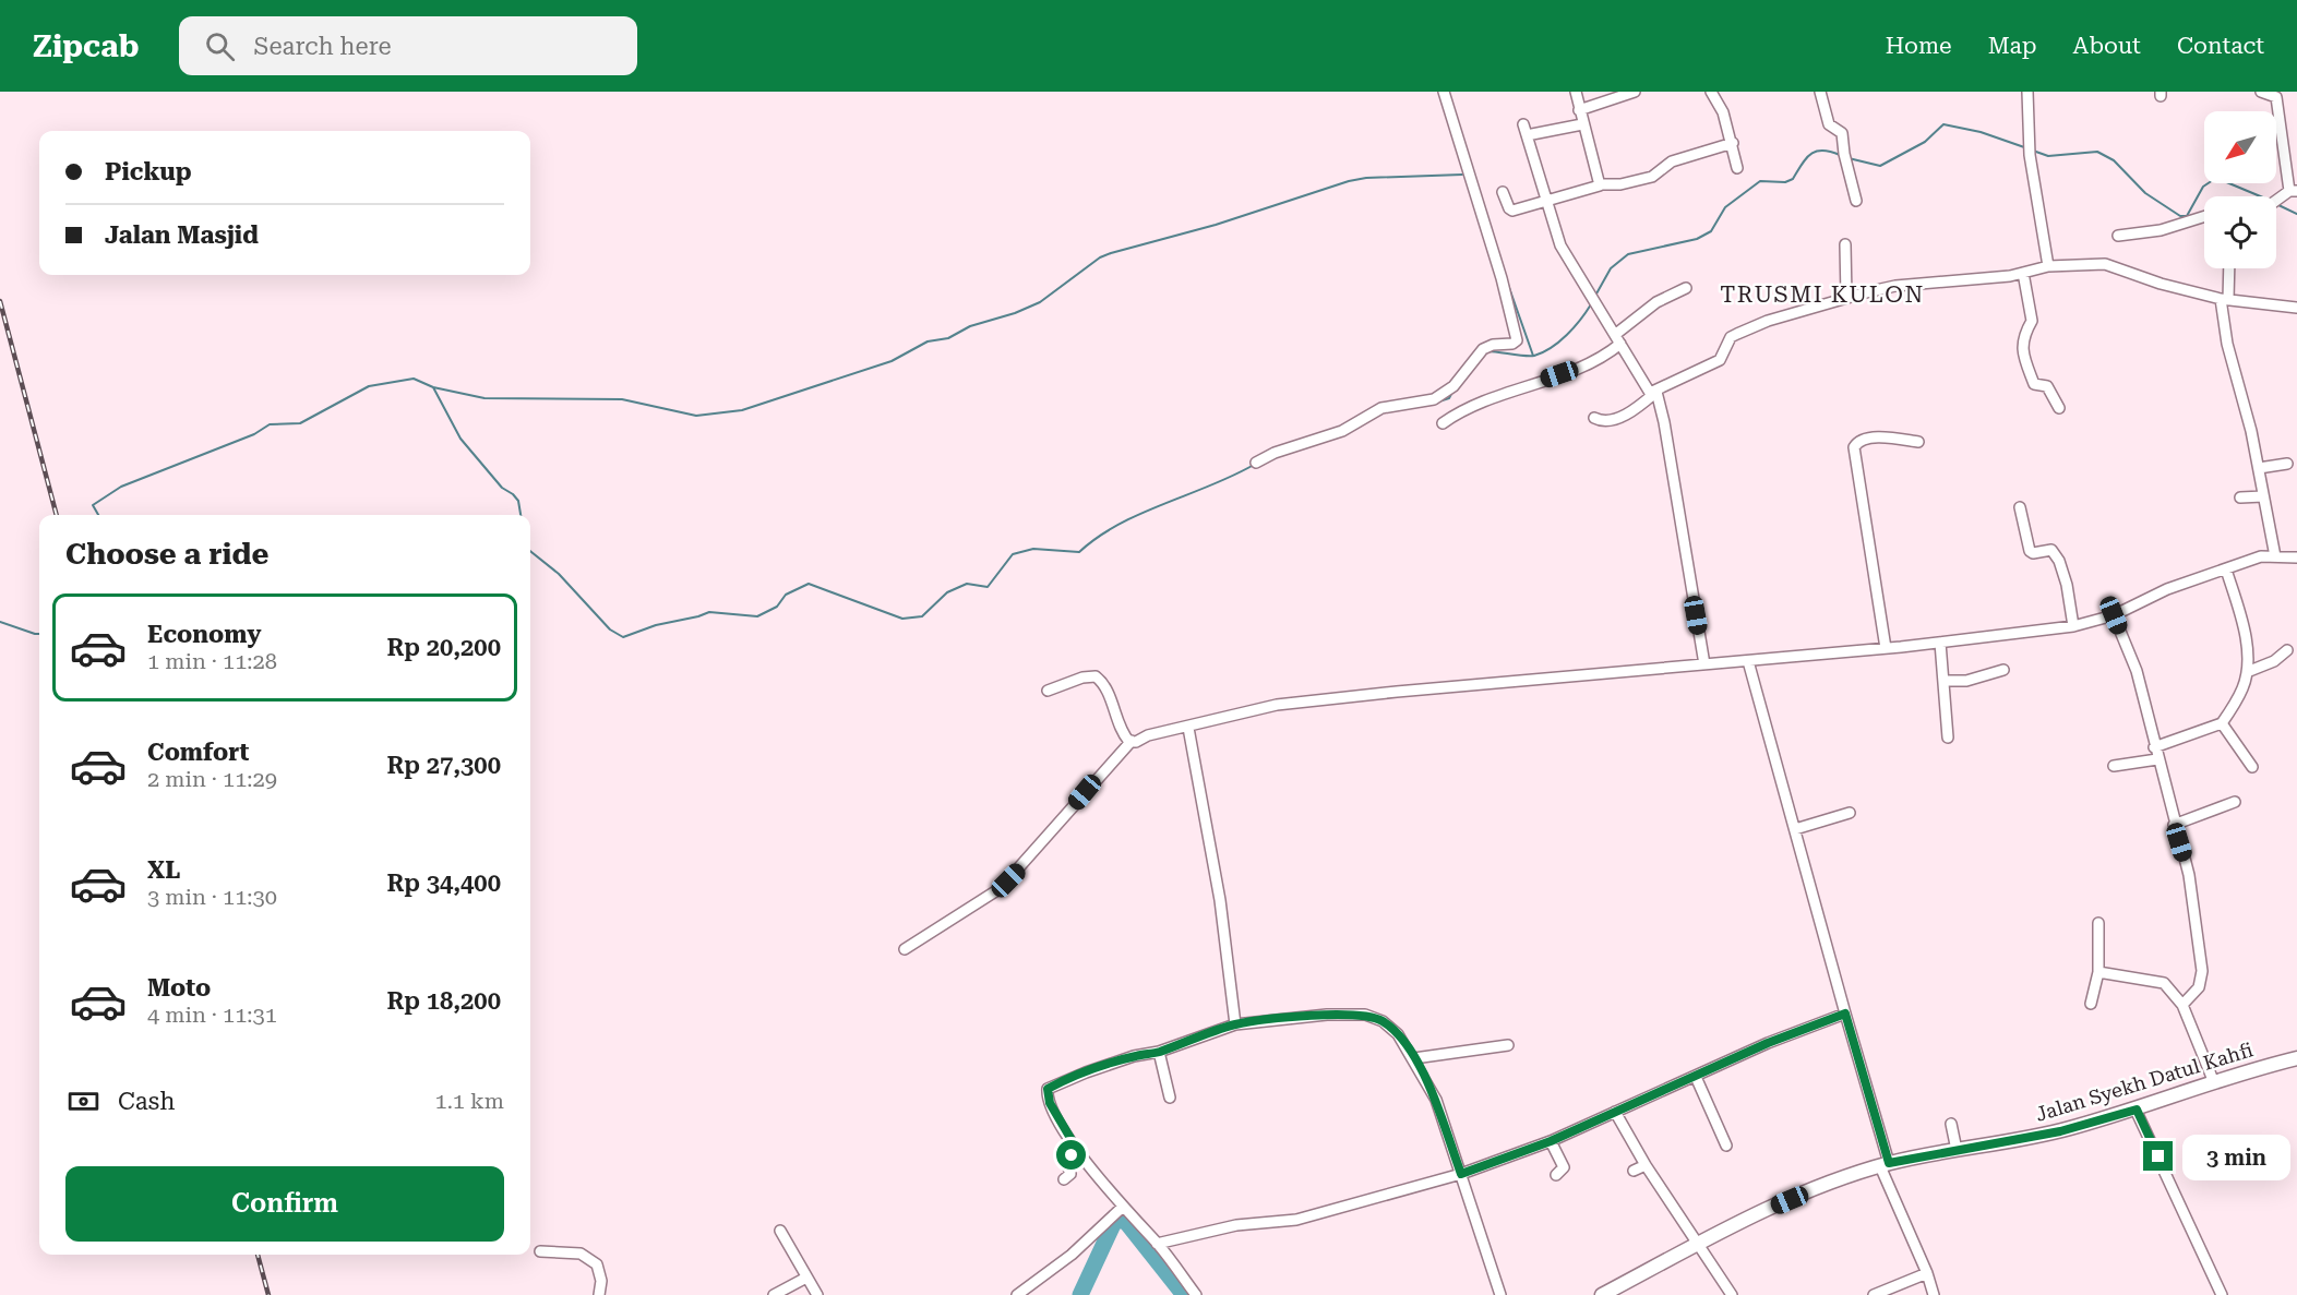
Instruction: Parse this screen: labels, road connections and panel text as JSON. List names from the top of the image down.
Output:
{
  "streets": {
    "street": ["Jalan Syekh Datul Kahfi"]
  },
  "districts": ["TRUSMI KULON"],
  "north": "bottom left",
  "page": {
    "header": "Zipcab",
    "search": "Search here",
    "nav": [
      "Home",
      "Map",
      "About",
      "Contact"
    ],
    "banner": ["Pickup", "Jalan Masjid"],
    "heading": "Choose a ride",
    "list": [
      {
        "name": "Economy",
        "note": "1 min · 11:28",
        "value": "Rp 20,200"
      },
      {
        "name": "Comfort",
        "note": "2 min · 11:29",
        "value": "Rp 27,300"
      },
      {
        "name": "XL",
        "note": "3 min · 11:30",
        "value": "Rp 34,400"
      },
      {
        "name": "Moto",
        "note": "4 min · 11:31",
        "value": "Rp 18,200"
      }
    ],
    "pay": ["Cash", "1.1 km"],
    "bubble": "3 min",
    "buttons": "Confirm"
  }
}
